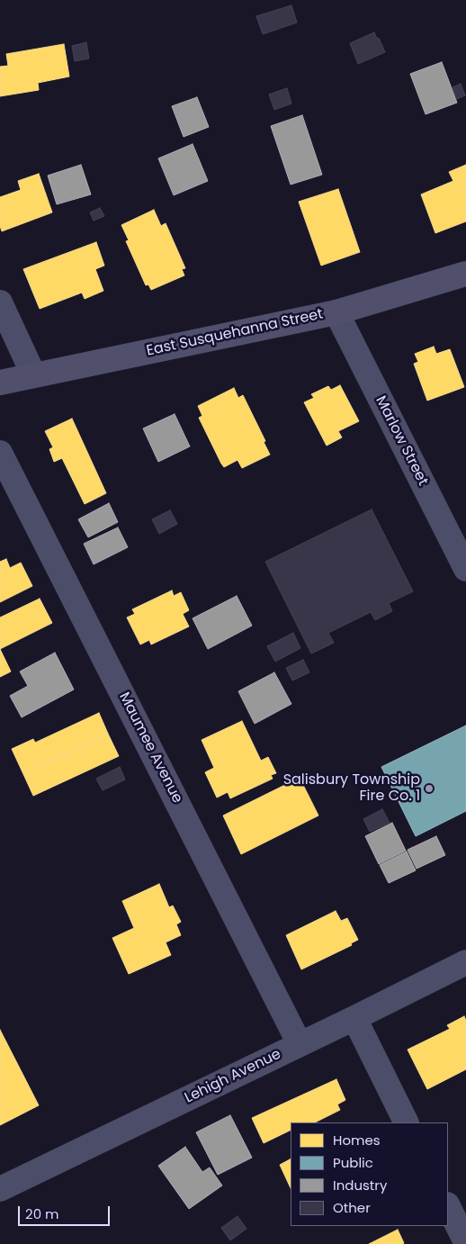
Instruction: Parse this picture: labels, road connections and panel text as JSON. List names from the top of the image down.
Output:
{
  "streets": {
    "main road": ["East Susquehanna Street"],
    "street": ["Marlow Street", "Maumee Avenue", "Lehigh Avenue"]
  },
  "crossings": [
    ["East Susquehanna Street", "Marlow Street"],
    ["Maumee Avenue", "Lehigh Avenue"]
  ],
  "places": ["Salisbury Township Fire Co. 1"],
  "legend": [
    "Homes",
    "Public",
    "Industry",
    "Other"
  ],
  "scale_bar": "20 m"
}
